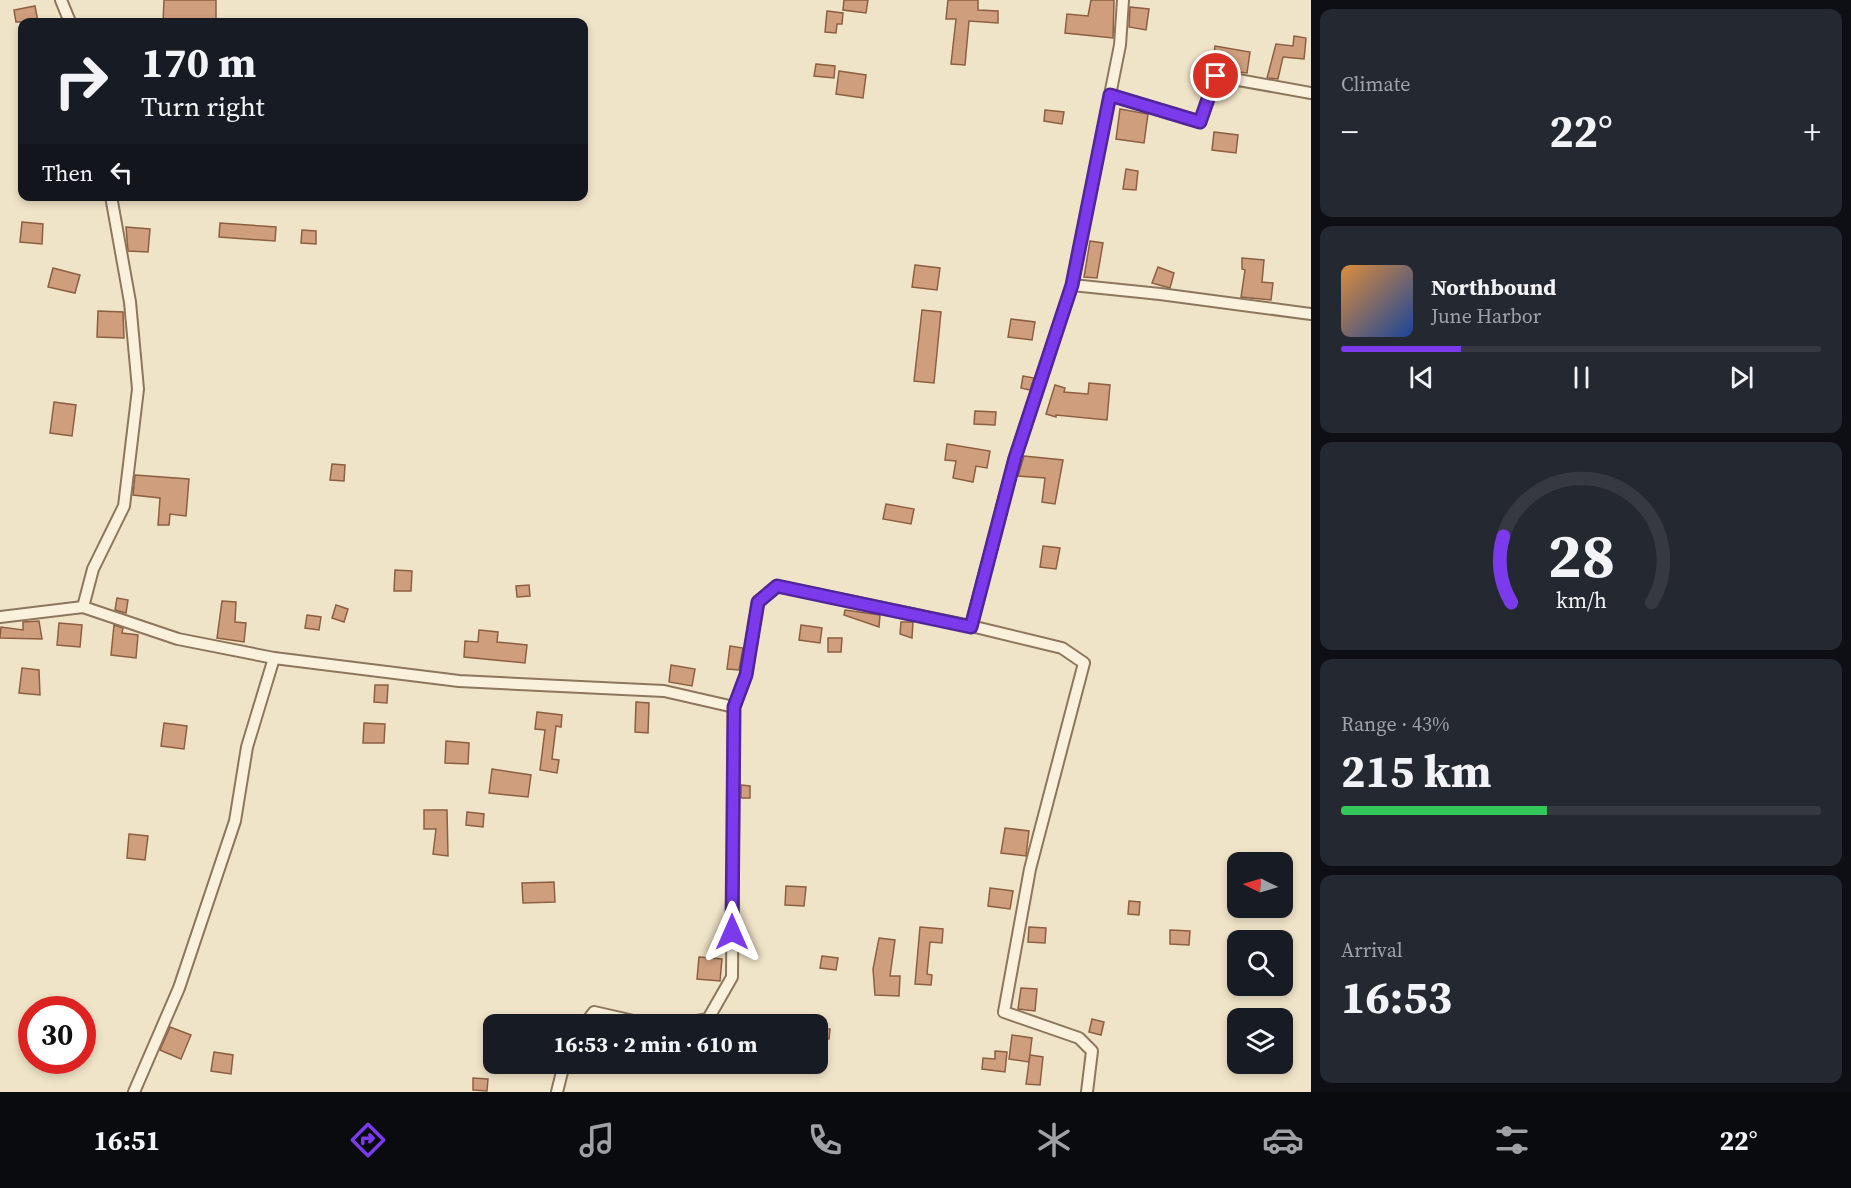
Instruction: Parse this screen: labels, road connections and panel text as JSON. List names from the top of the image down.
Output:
{
  "north": "left",
  "page": {
    "tile": [
      "Climate",
      ["Range · 43%", "215 km"],
      ["Arrival", "16:53"]
    ],
    "turn": ["170 m", "Turn right"],
    "heat": ["−", "22°", "+"],
    "then": "Then",
    "song": ["Northbound", "June Harbor"],
    "limit": "30",
    "trip": "16:53 · 2 min · 610 m",
    "tabs": ["16:51", "22°"],
    "gauge": ["28", "km/h"]
  }
}
